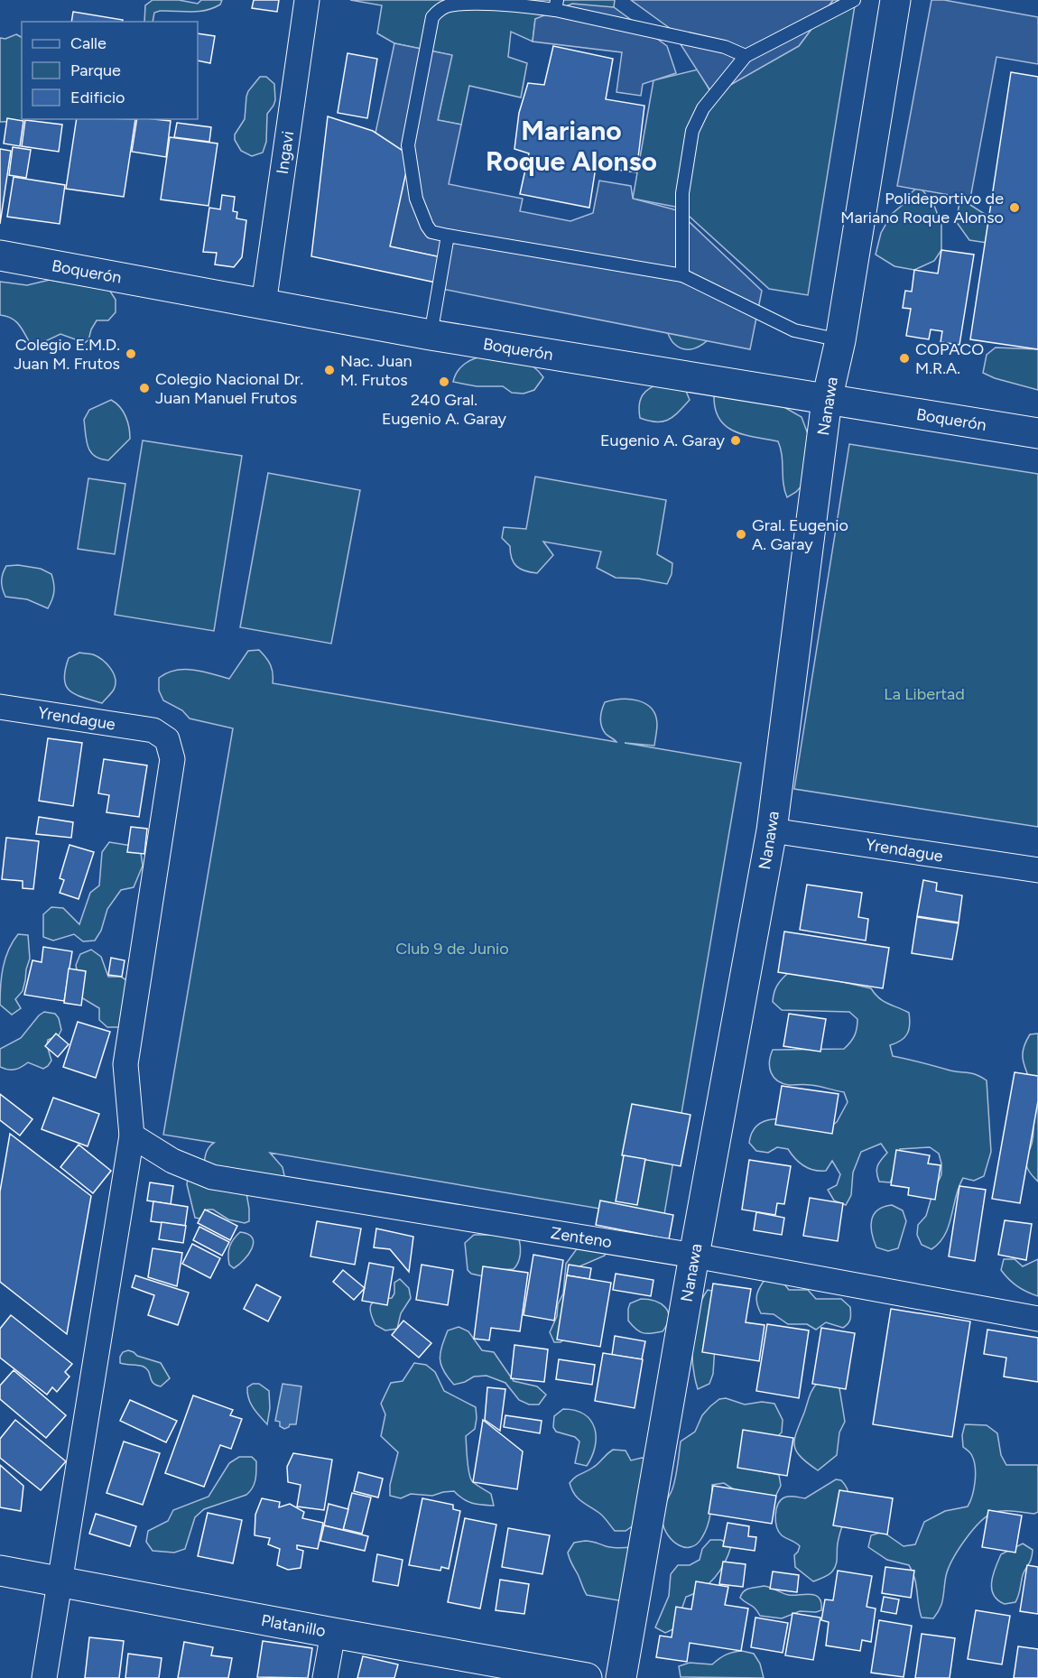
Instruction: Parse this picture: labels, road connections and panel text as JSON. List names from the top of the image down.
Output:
{
  "streets": {
    "street": [
      "Ingavi",
      "Boquerón",
      "Nanawa",
      "Yrendague",
      "Zenteno",
      "Platanillo"
    ]
  },
  "crossings": [
    ["Ingavi", "Boquerón"],
    ["Boquerón", "Nanawa"],
    ["Nanawa", "Yrendague"],
    ["Nanawa", "Zenteno"],
    ["Yrendague", "Zenteno"]
  ],
  "districts": ["Mariano Roque Alonso"],
  "parks": ["La Libertad", "Club 9 de Junio"],
  "places": [
    "Polideportivo de Mariano Roque Alonso",
    "Colegio E.M.D. Juan M. Frutos",
    "COPACO M.R.A.",
    "Nac. Juan M. Frutos",
    "240 Gral. Eugenio A. Garay",
    "Colegio Nacional Dr. Juan Manuel Frutos",
    "Eugenio A. Garay",
    "Gral. Eugenio A. Garay"
  ],
  "legend": ["Calle", "Parque", "Edificio"]
}
